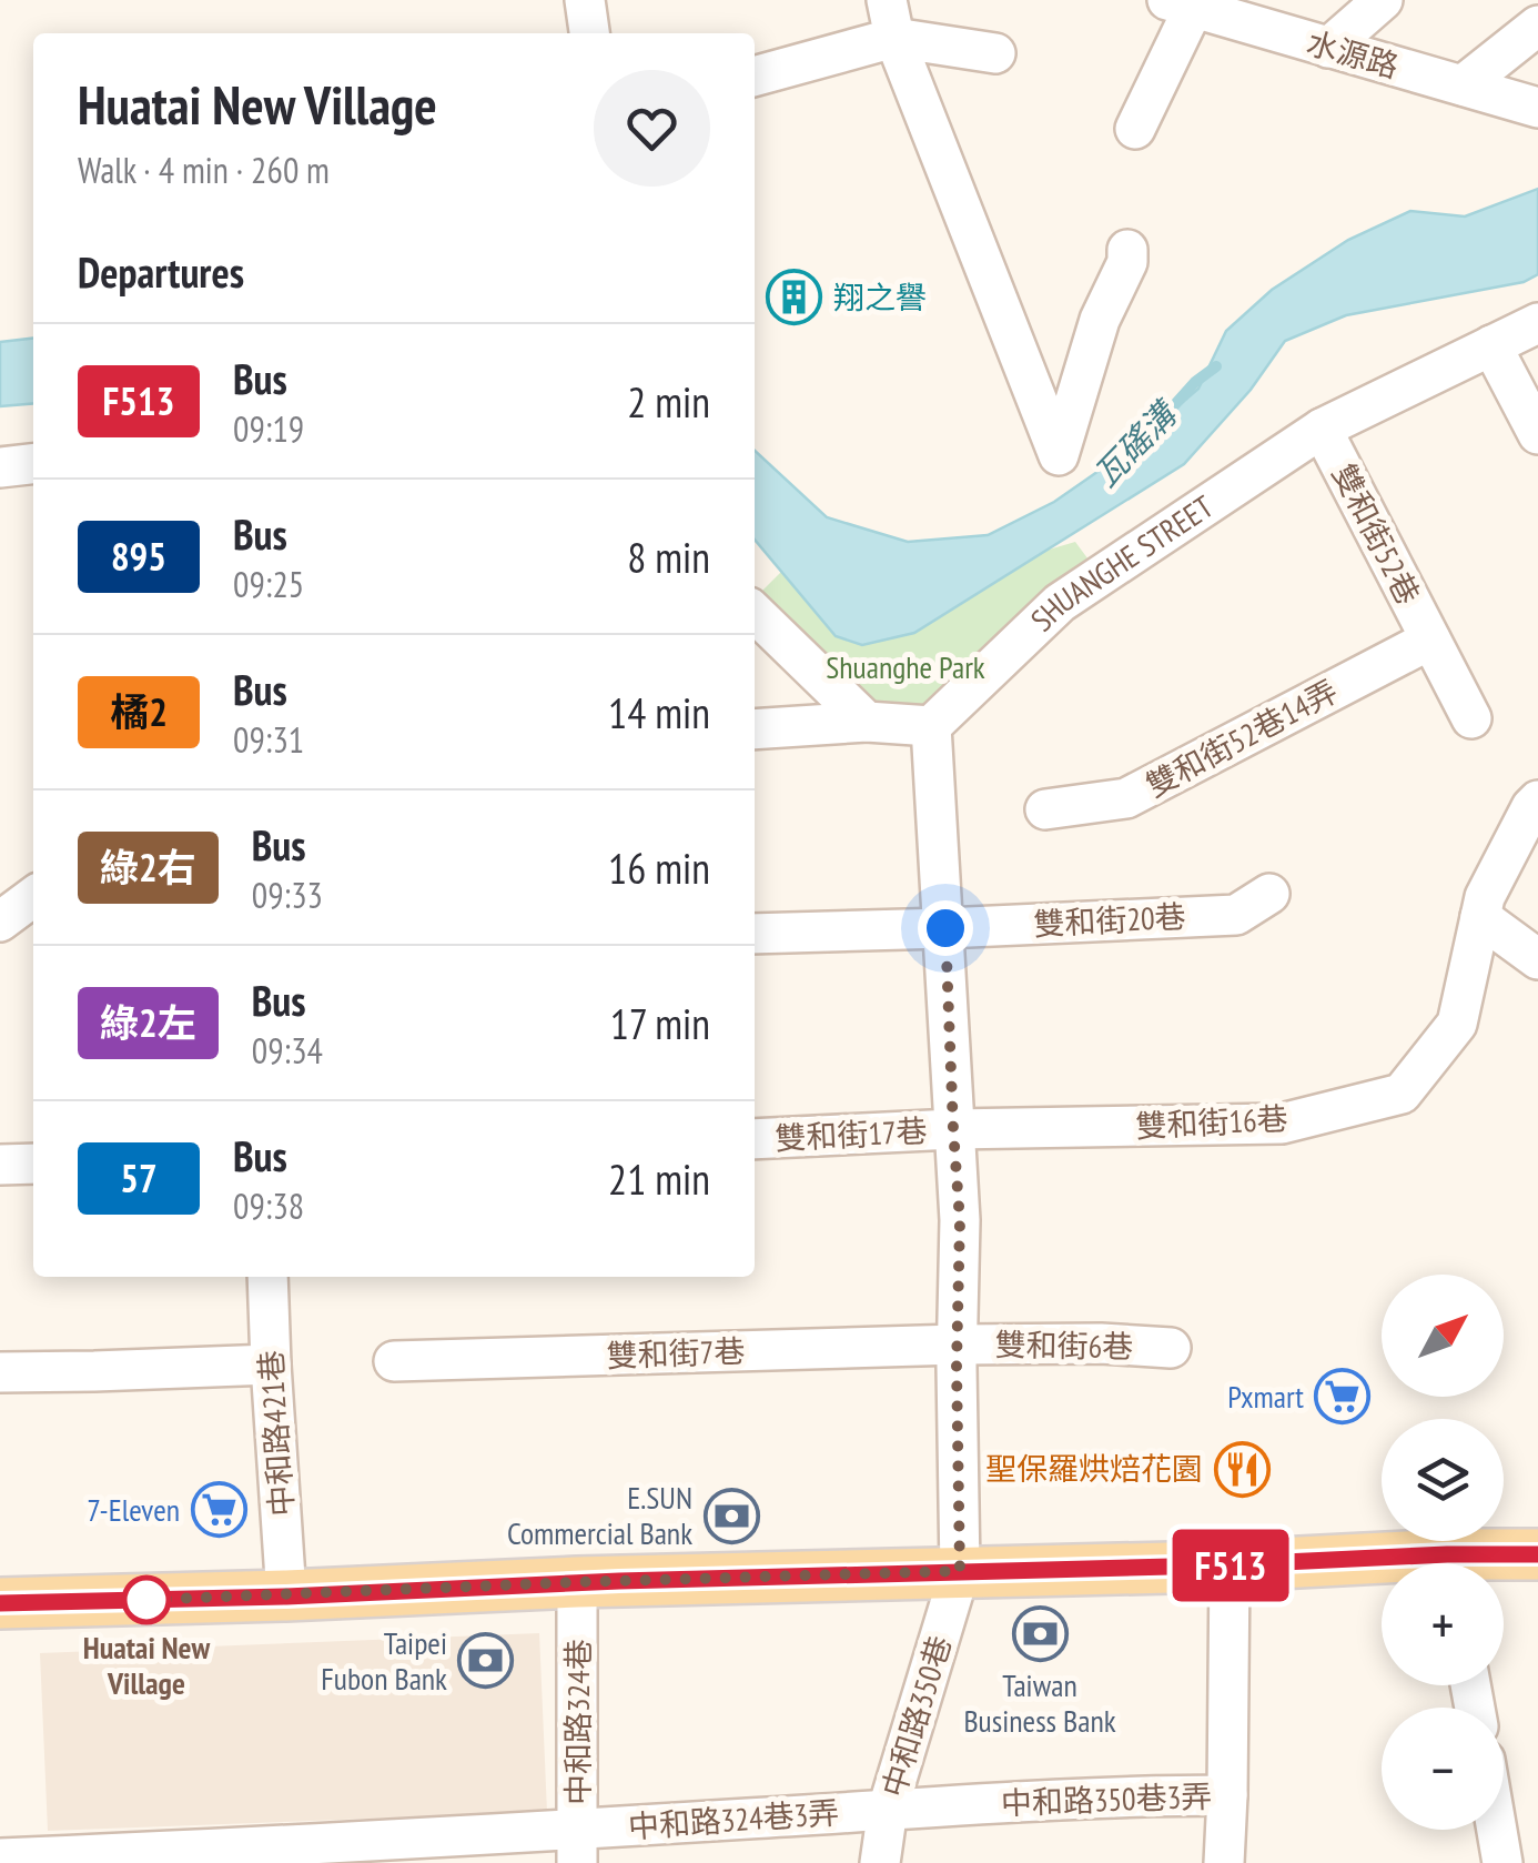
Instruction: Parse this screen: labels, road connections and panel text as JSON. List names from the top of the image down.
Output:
{
  "streets": {
    "street": [
      "水源路",
      "雙和街52巷",
      "SHUANGHE STREET",
      "雙和街52巷14弄",
      "雙和街20巷",
      "雙和街16巷",
      "雙和街17巷",
      "雙和街6巷",
      "雙和街7巷",
      "中和路421巷",
      "中和路350巷",
      "中和路324巷",
      "中和路350巷3弄",
      "中和路324巷3弄"
    ]
  },
  "crossings": [
    ["雙和街52巷", "SHUANGHE STREET"],
    ["雙和街52巷", "雙和街52巷14弄"],
    ["雙和街16巷", "雙和街17巷"],
    ["雙和街6巷", "雙和街7巷"],
    ["中和路350巷", "中和路350巷3弄"],
    ["中和路350巷", "中和路324巷3弄"],
    ["中和路324巷", "中和路324巷3弄"],
    ["中和路350巷3弄", "中和路324巷3弄"]
  ],
  "water": ["瓦磘溝"],
  "parks": ["Shuanghe Park"],
  "places": {
    "building": ["翔之譽"],
    "supermarket": ["Pxmart", "7-Eleven"],
    "restaurant": ["聖保羅烘焙花園"],
    "bank": ["E.SUN Commercial Bank", "Taiwan Business Bank", "Taipei Fubon Bank"],
    "other": ["Huatai New Village"]
  },
  "lines": ["bus line F513"],
  "north": "top right",
  "page": {
    "on_map": "F513",
    "heading": [
      ["Huatai New Village", "Walk · 4 min · 260 m"],
      "Departures"
    ],
    "list": [
      {
        "mark": "F513",
        "name": "Bus",
        "note": "09:19",
        "value": "2 min"
      },
      {
        "mark": "895",
        "name": "Bus",
        "note": "09:25",
        "value": "8 min"
      },
      {
        "mark": "橘2",
        "name": "Bus",
        "note": "09:31",
        "value": "14 min"
      },
      {
        "mark": "綠2右",
        "name": "Bus",
        "note": "09:33",
        "value": "16 min"
      },
      {
        "mark": "綠2左",
        "name": "Bus",
        "note": "09:34",
        "value": "17 min"
      },
      {
        "mark": "57",
        "name": "Bus",
        "note": "09:38",
        "value": "21 min"
      }
    ],
    "map_buttons": ["+", "−"]
  }
}
